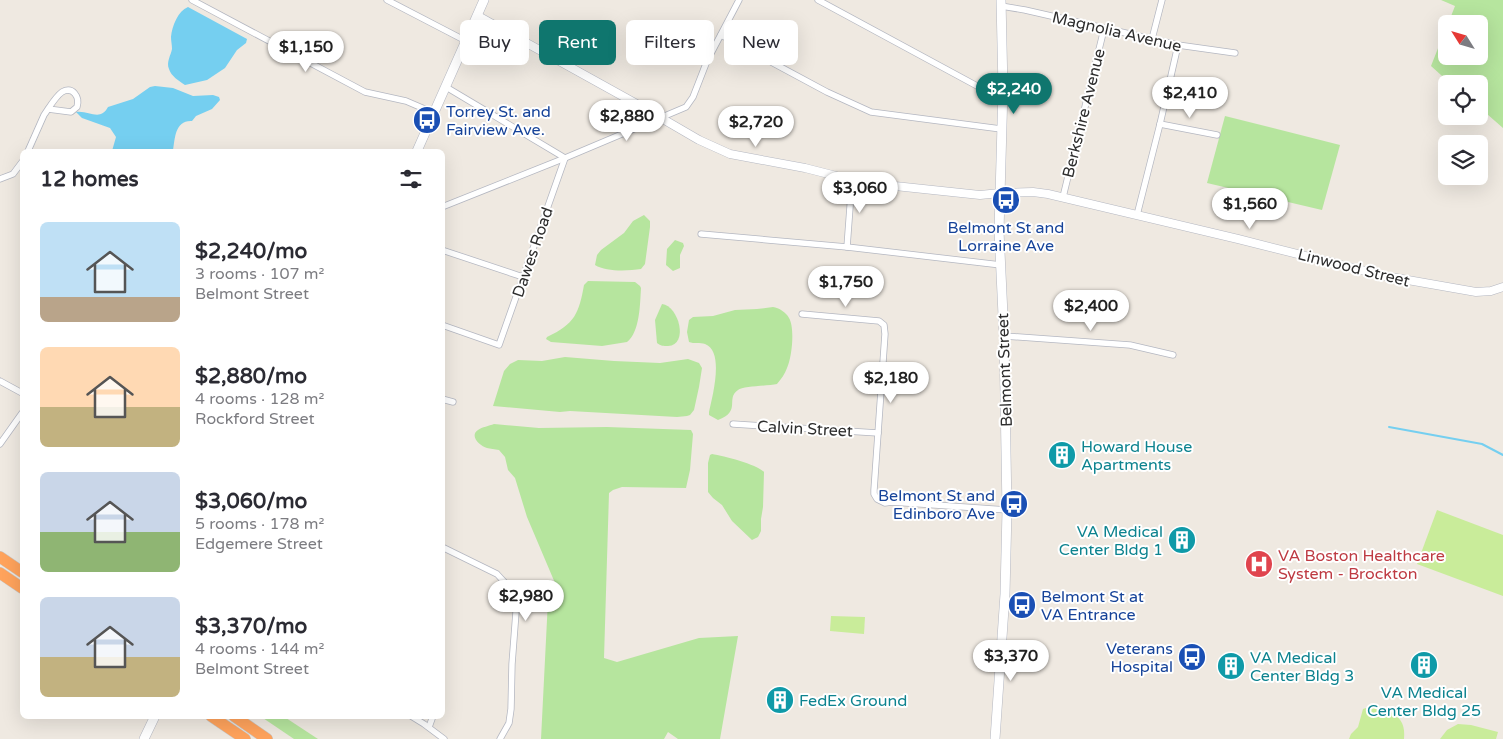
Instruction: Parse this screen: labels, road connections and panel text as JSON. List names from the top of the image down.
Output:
{
  "streets": {
    "main road": ["Belmont Street"],
    "street": [
      "Magnolia Avenue",
      "Berkshire Avenue",
      "Dawes Road",
      "Linwood Street",
      "Calvin Street"
    ]
  },
  "crossings": [
    ["Magnolia Avenue", "Berkshire Avenue"],
    ["Magnolia Avenue", "Belmont Street"],
    ["Berkshire Avenue", "Linwood Street"],
    ["Linwood Street", "Belmont Street"]
  ],
  "places": {
    "bus stop": [
      "Torrey St. and Fairview Ave.",
      "Belmont St and Lorraine Ave",
      "Belmont St and Edinboro Ave",
      "Belmont St at VA Entrance",
      "Veterans Hospital"
    ],
    "building": [
      "Howard House Apartments",
      "VA Medical Center Bldg 1",
      "VA Medical Center Bldg 25",
      "VA Medical Center Bldg 3",
      "FedEx Ground"
    ],
    "hospital": ["VA Boston Healthcare System - Brockton"]
  },
  "north": "top left",
  "page": {
    "chip": [
      "Buy",
      "Rent",
      "Filters",
      "New"
    ],
    "price": [
      "$1,150",
      "$2,240",
      "$2,410",
      "$2,880",
      "$2,720",
      "$3,060",
      "$1,560",
      "$1,750",
      "$2,400",
      "$2,180",
      "$2,980",
      "$3,370"
    ],
    "heading": "12 homes",
    "list": [
      {
        "name": "$2,240/mo",
        "note": "3 rooms · 107 m² · Belmont Street"
      },
      {
        "name": "$2,880/mo",
        "note": "4 rooms · 128 m² · Rockford Street"
      },
      {
        "name": "$3,060/mo",
        "note": "5 rooms · 178 m² · Edgemere Street"
      },
      {
        "name": "$3,370/mo",
        "note": "4 rooms · 144 m² · Belmont Street"
      }
    ]
  }
}
